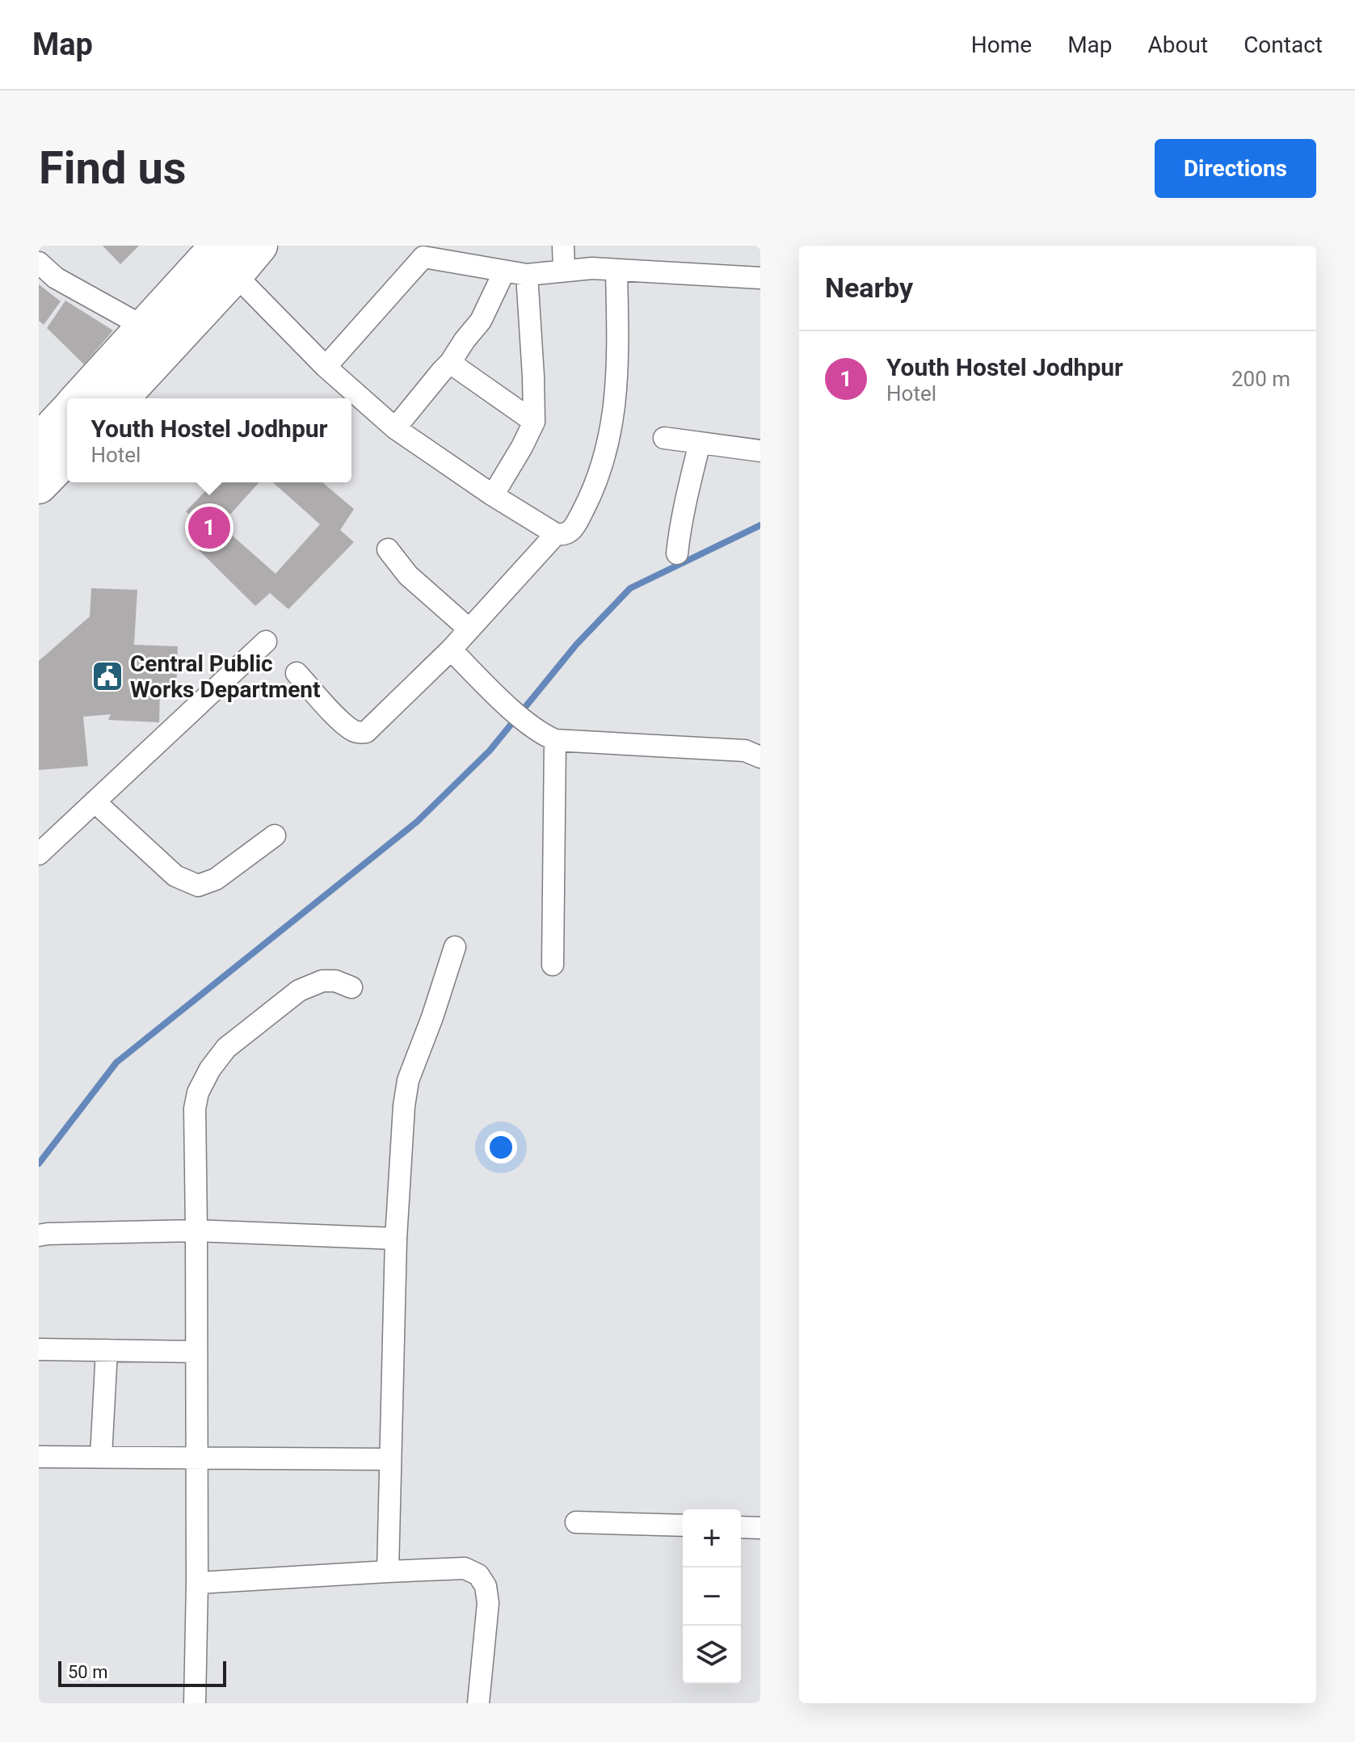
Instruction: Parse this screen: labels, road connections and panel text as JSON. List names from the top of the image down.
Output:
{
  "places": {
    "public building": ["Central Public Works Department"]
  },
  "scale_bar": "50 m",
  "page": {
    "header": "Map",
    "nav": [
      "Home",
      "Map",
      "About",
      "Contact"
    ],
    "buttons": "Directions",
    "title": "Find us",
    "heading": "Nearby",
    "list": [
      {
        "mark": "1",
        "name": "Youth Hostel Jodhpur",
        "note": "Hotel",
        "value": "200 m"
      }
    ],
    "popup": ["Youth Hostel Jodhpur", "Hotel"],
    "pins": "1",
    "map_buttons": ["+", "−"],
    "scale": "50 m"
  }
}
